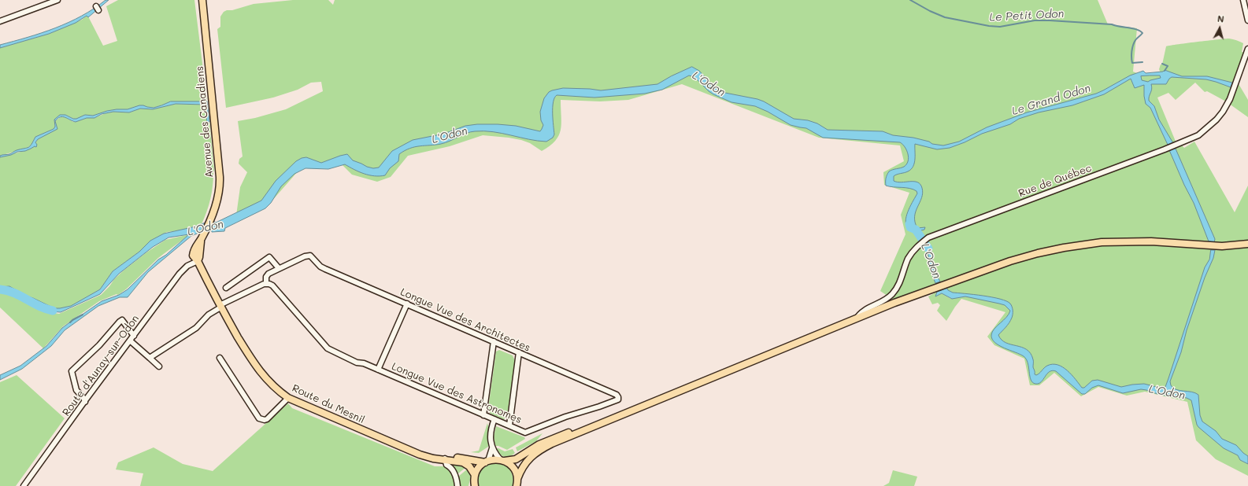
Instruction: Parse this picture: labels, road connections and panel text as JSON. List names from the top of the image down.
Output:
{
  "streets": {
    "main road": ["Avenue des Canadiens", "Route du Mesnil"],
    "street": [
      "Rue de Québec",
      "Longue Vue des Architectes",
      "Route d'Aunay-sur-Odon",
      "Longue Vue des Astronomes"
    ]
  },
  "crossings": [
    ["Avenue des Canadiens", "Route du Mesnil"],
    ["Longue Vue des Architectes", "Longue Vue des Astronomes"],
    ["Route d'Aunay-sur-Odon", "Route du Mesnil"]
  ],
  "water": ["Le Petit Odon", "L'Odon", "Le Grand Odon"],
  "north": "top"
}
